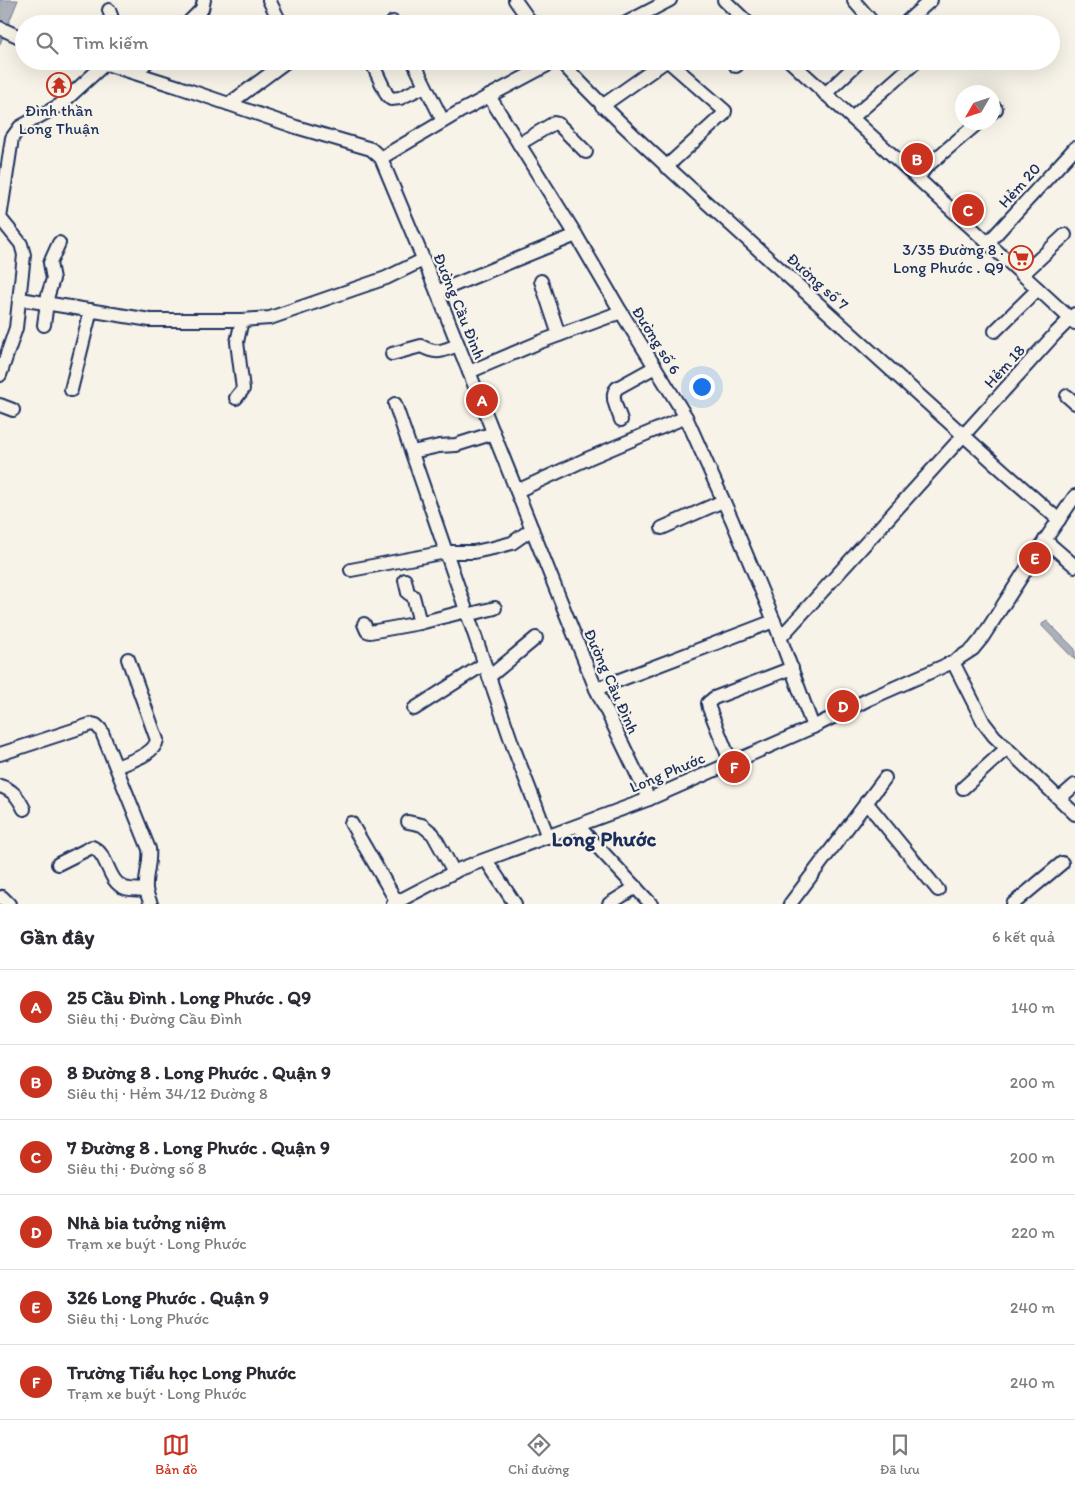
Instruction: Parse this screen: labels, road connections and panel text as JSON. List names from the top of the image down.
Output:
{
  "streets": {
    "street": [
      "Hẻm 20",
      "Đường số 7",
      "Đường Cầu Đình",
      "Đường số 6",
      "Hẻm 18",
      "Long Phước"
    ]
  },
  "crossings": [
    ["Đường số 7", "Hẻm 18"],
    ["Đường số 7", "Long Phước"],
    ["Đường Cầu Đình", "Long Phước"],
    ["Đường số 6", "Hẻm 18"],
    ["Đường số 6", "Long Phước"]
  ],
  "districts": ["Long Phước"],
  "places": {
    "temple": ["Đình thần Long Thuận"],
    "supermarket": ["3/35 Đường 8 . Long Phước . Q9"]
  },
  "north": "bottom left",
  "page": {
    "search": "Tìm kiếm",
    "pins": [
      "B",
      "C",
      "A",
      "E",
      "D",
      "F"
    ],
    "heading": ["Gần đây", "6 kết quả"],
    "list": [
      {
        "mark": "A",
        "name": "25 Cầu Đình . Long Phước . Q9",
        "note": "Siêu thị · Đường Cầu Đình",
        "value": "140 m"
      },
      {
        "mark": "B",
        "name": "8 Đường 8 . Long Phước . Quận 9",
        "note": "Siêu thị · Hẻm 34/12 Đường 8",
        "value": "200 m"
      },
      {
        "mark": "C",
        "name": "7 Đường 8 . Long Phước . Quận 9",
        "note": "Siêu thị · Đường số 8",
        "value": "200 m"
      },
      {
        "mark": "D",
        "name": "Nhà bia tưởng niệm",
        "note": "Trạm xe buýt · Long Phước",
        "value": "220 m"
      },
      {
        "mark": "E",
        "name": "326 Long Phước . Quận 9",
        "note": "Siêu thị · Long Phước",
        "value": "240 m"
      },
      {
        "mark": "F",
        "name": "Trường Tiểu học Long Phước",
        "note": "Trạm xe buýt · Long Phước",
        "value": "240 m"
      }
    ],
    "nav": ["Bản đồ", "Chỉ đường", "Đã lưu"]
  }
}
